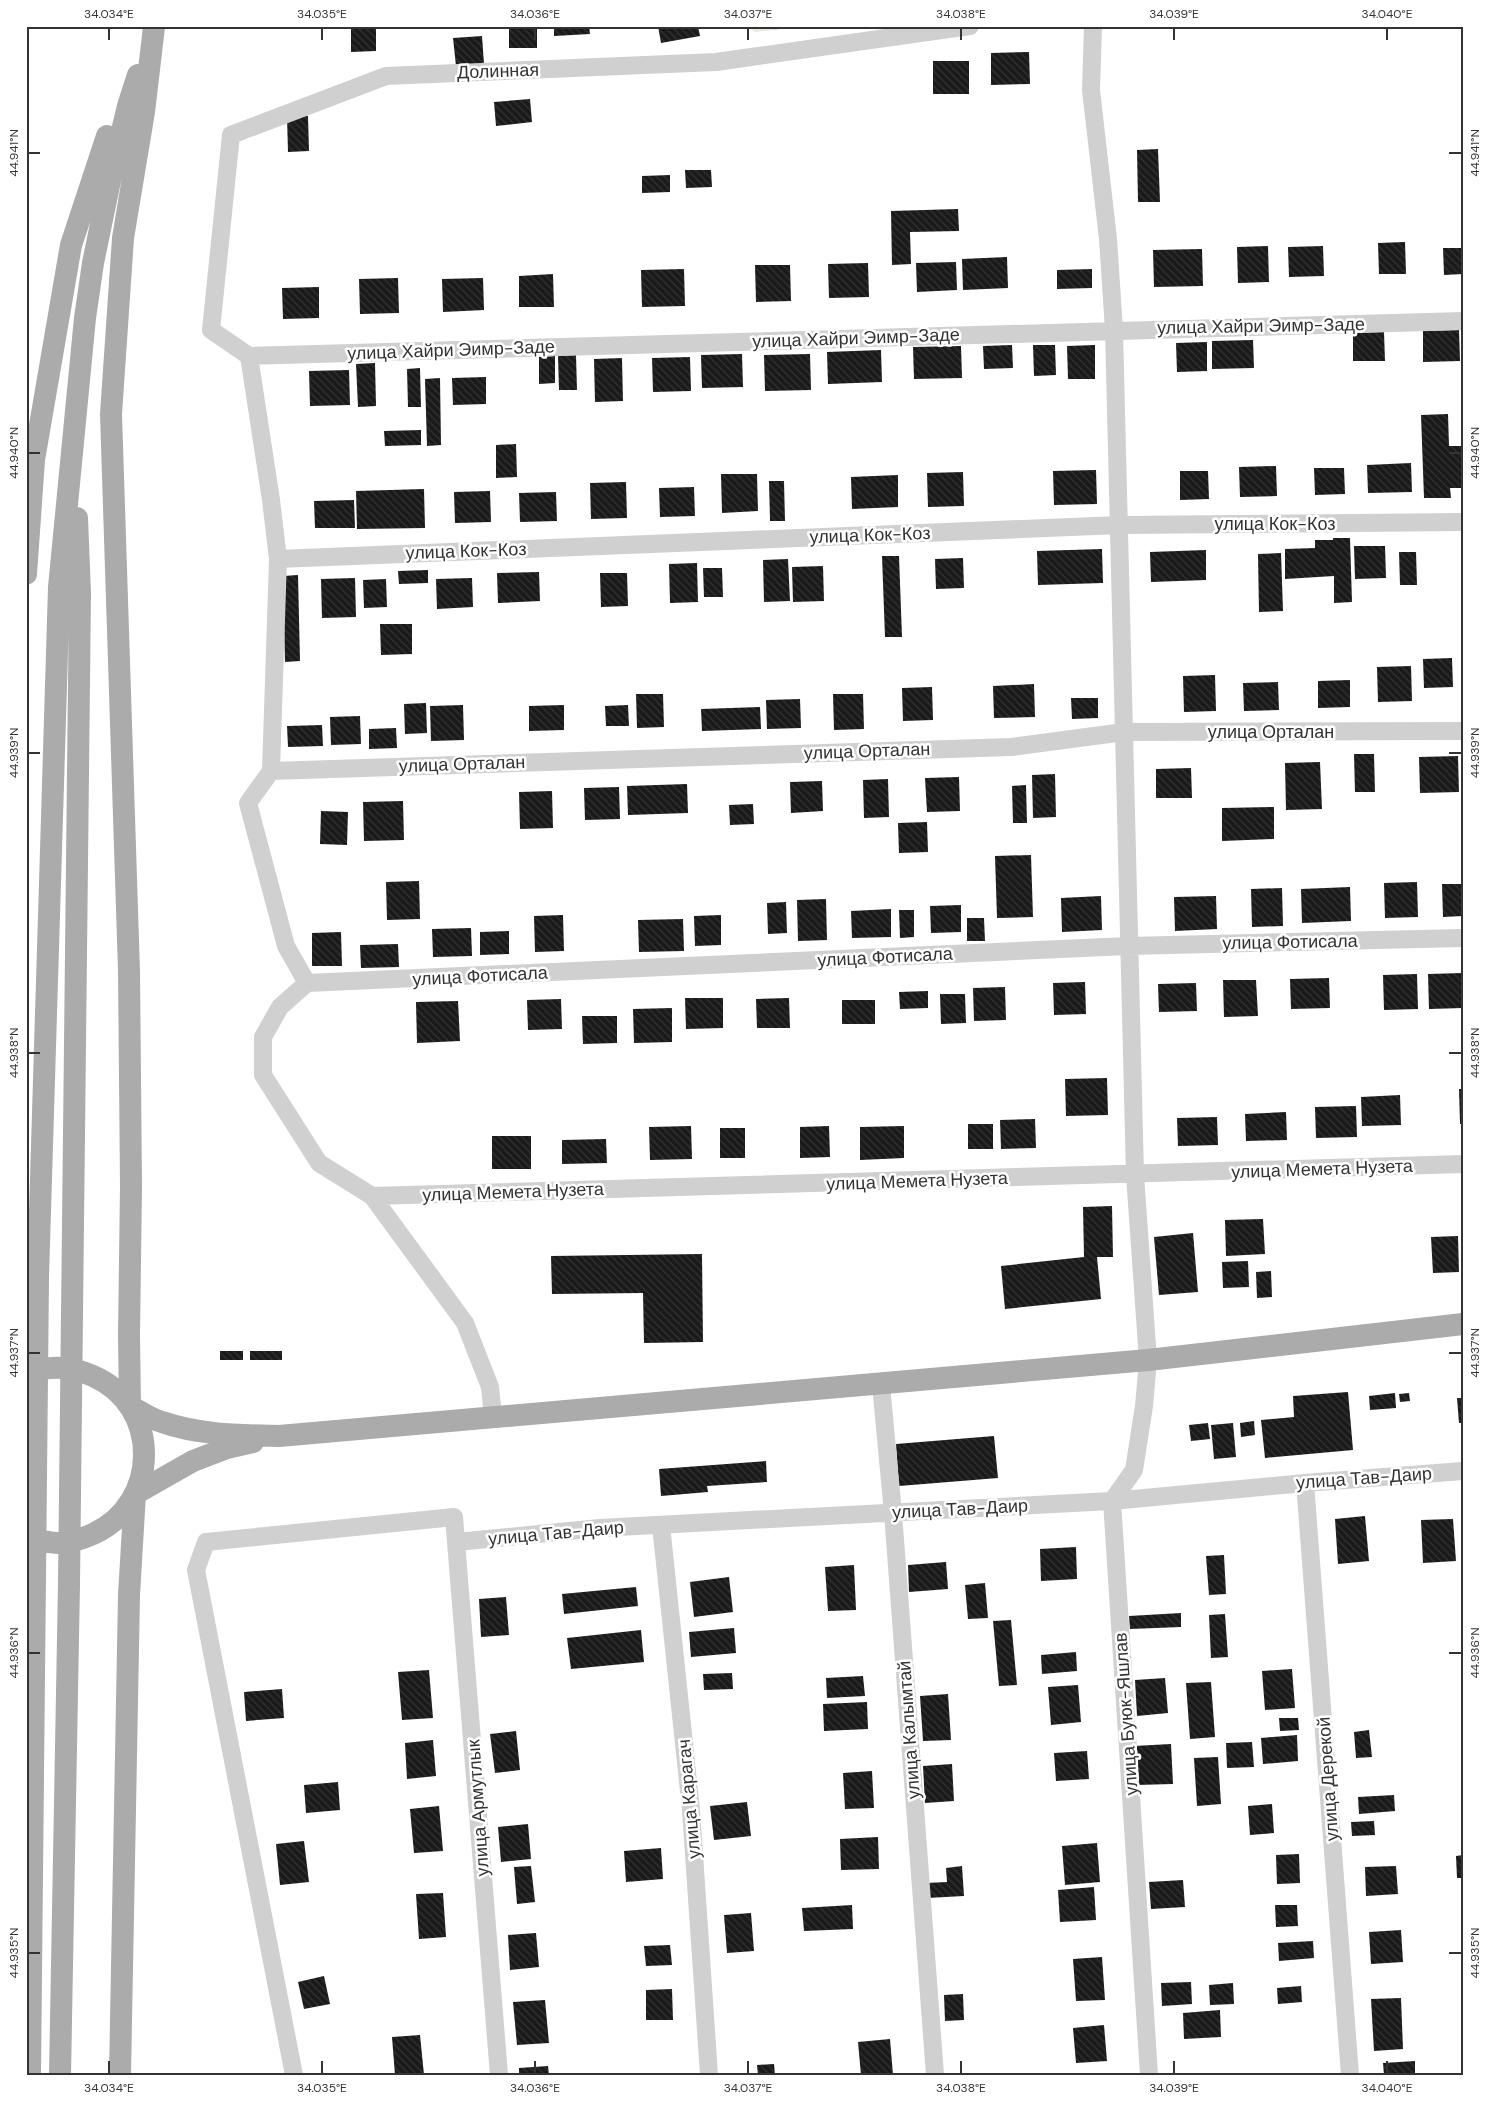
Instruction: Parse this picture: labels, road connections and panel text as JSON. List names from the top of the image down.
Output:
{
  "streets": {
    "street": [
      "Долинная",
      "улица Хайри Эимр-Заде",
      "улица Кок-Коз",
      "улица Орталан",
      "улица Фотисала",
      "улица Мемета Нузета",
      "улица Тав-Даир",
      "улица Буюк-Яшлав",
      "улица Калымтай",
      "улица Дерекой",
      "улица Карагач",
      "улица Армутлык"
    ]
  },
  "crossings": [
    ["Долинная", "улица Хайри Эимр-Заде"],
    ["улица Тав-Даир", "улица Буюк-Яшлав"],
    ["улица Тав-Даир", "улица Калымтай"],
    ["улица Тав-Даир", "улица Дерекой"],
    ["улица Тав-Даир", "улица Карагач"],
    ["улица Тав-Даир", "улица Армутлык"]
  ],
  "coordinates": [
    "34.034°E",
    "34.035°E",
    "34.036°E",
    "34.037°E",
    "34.038°E",
    "34.039°E",
    "34.040°E",
    "44.941°N",
    "44.940°N",
    "44.939°N",
    "44.938°N",
    "44.937°N",
    "44.936°N",
    "44.935°N"
  ]
}
